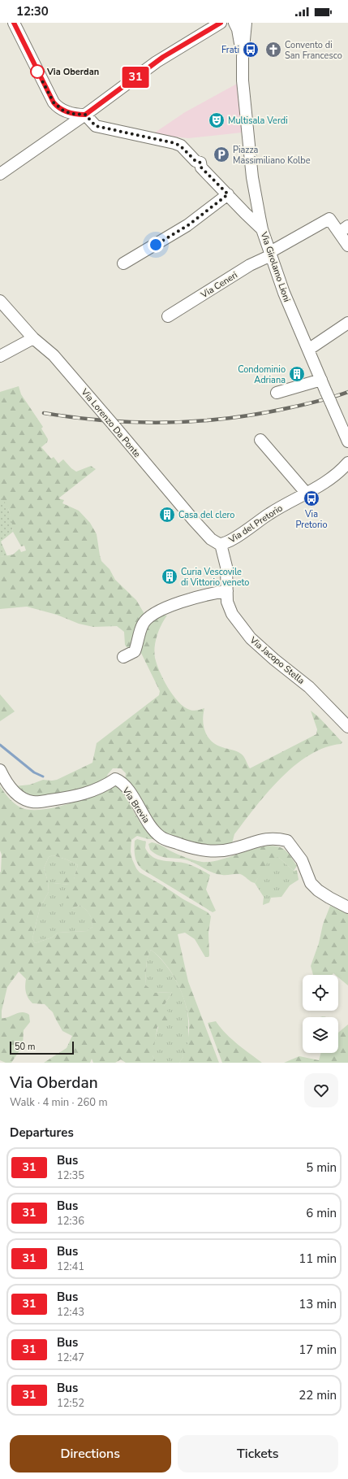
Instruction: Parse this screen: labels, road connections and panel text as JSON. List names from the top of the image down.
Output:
{
  "streets": {
    "street": [
      "Via Girolamo Lioni",
      "Via Ceneri",
      "Via Lorenzo Da Ponte",
      "Via del Pretorio",
      "Via Jacopo Stella",
      "Via Brevia"
    ]
  },
  "crossings": [
    ["Via Girolamo Lioni", "Via Ceneri"],
    ["Via Lorenzo Da Ponte", "Via del Pretorio"],
    ["Via Lorenzo Da Ponte", "Via Jacopo Stella"],
    ["Via del Pretorio", "Via Jacopo Stella"]
  ],
  "places": {
    "bus stop": ["Frati", "Via Pretorio"],
    "church": ["Convento di San Francesco"],
    "other": ["Via Oberdan"],
    "theatre": ["Multisala Verdi"],
    "parking": ["Piazza Massimiliano Kolbe"],
    "building": ["Condominio Adriana", "Casa del clero", "Curia Vescovile di Vittorio veneto"]
  },
  "lines": ["bus line 31"],
  "scale_bar": "50 m",
  "page": {
    "status": "12:30",
    "on_map": "31",
    "scale": "50 m",
    "heading": [
      ["Via Oberdan", "Walk · 4 min · 260 m"],
      "Departures"
    ],
    "list": [
      {
        "mark": "31",
        "name": "Bus",
        "note": "12:35",
        "value": "5 min"
      },
      {
        "mark": "31",
        "name": "Bus",
        "note": "12:36",
        "value": "6 min"
      },
      {
        "mark": "31",
        "name": "Bus",
        "note": "12:41",
        "value": "11 min"
      },
      {
        "mark": "31",
        "name": "Bus",
        "note": "12:43",
        "value": "13 min"
      },
      {
        "mark": "31",
        "name": "Bus",
        "note": "12:47",
        "value": "17 min"
      },
      {
        "mark": "31",
        "name": "Bus",
        "note": "12:52",
        "value": "22 min"
      }
    ],
    "buttons": ["Directions", "Tickets"]
  }
}
